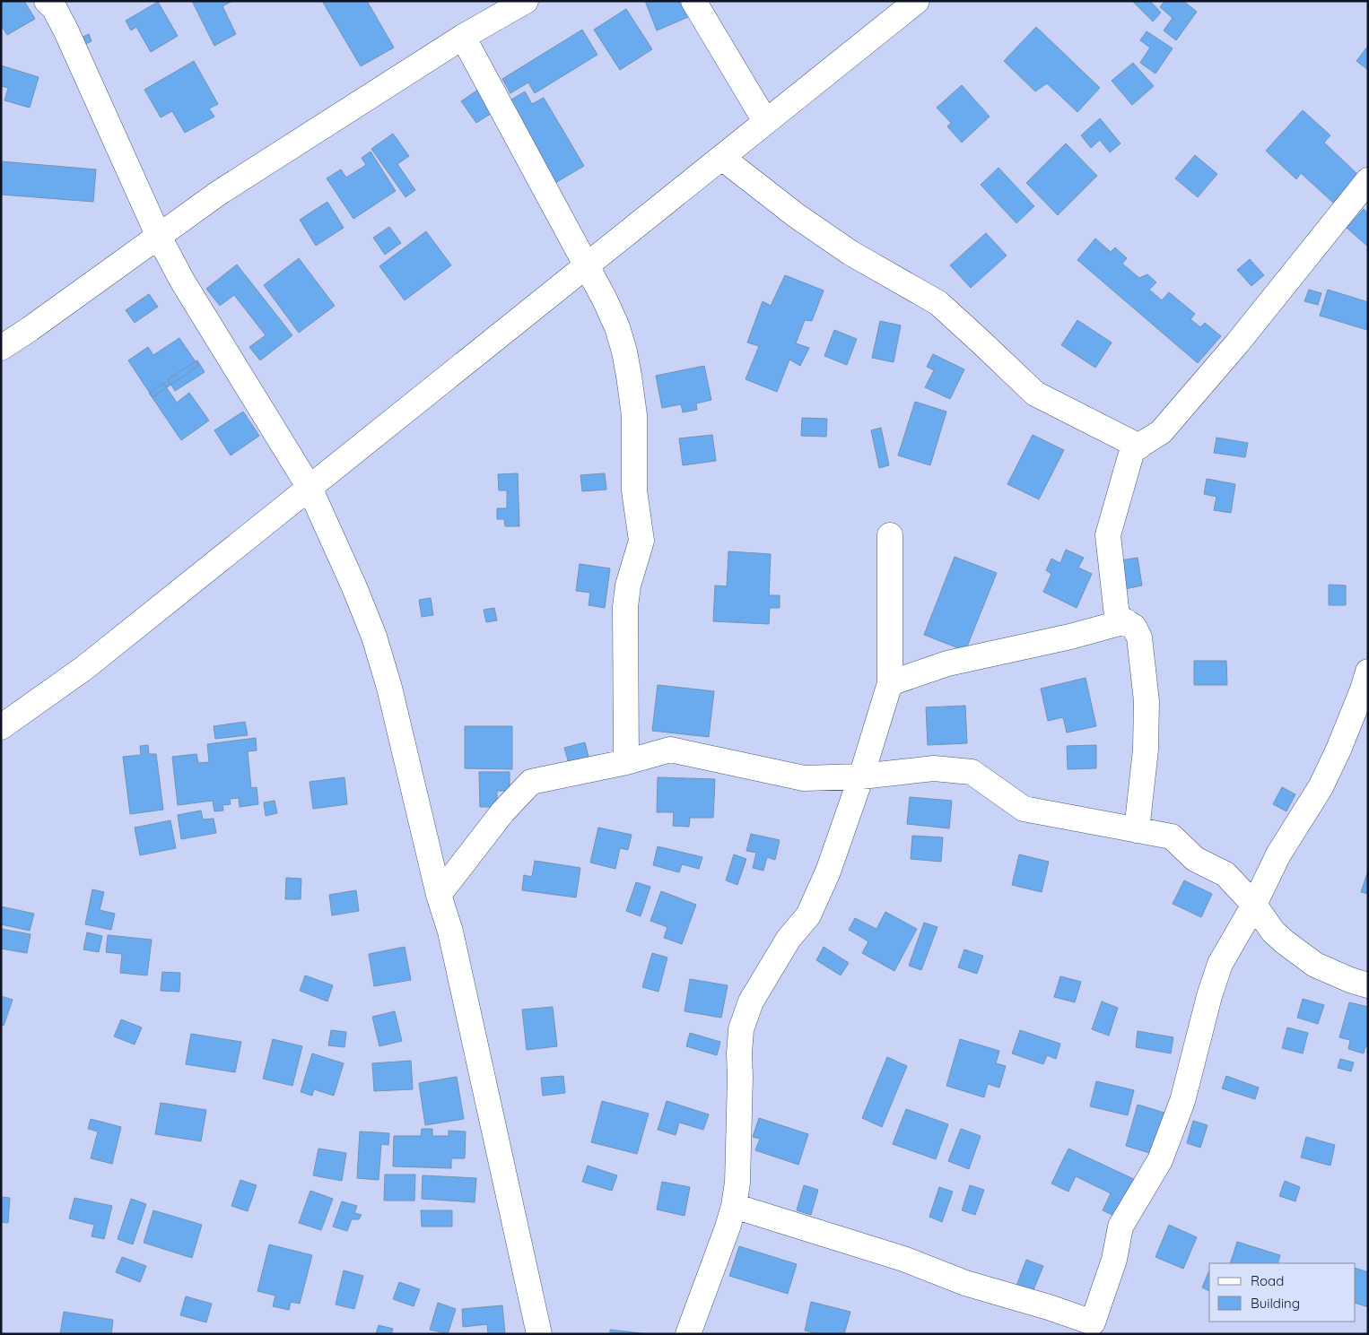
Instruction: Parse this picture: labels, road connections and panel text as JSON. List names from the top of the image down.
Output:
{
  "legend": ["Road", "Building"]
}
